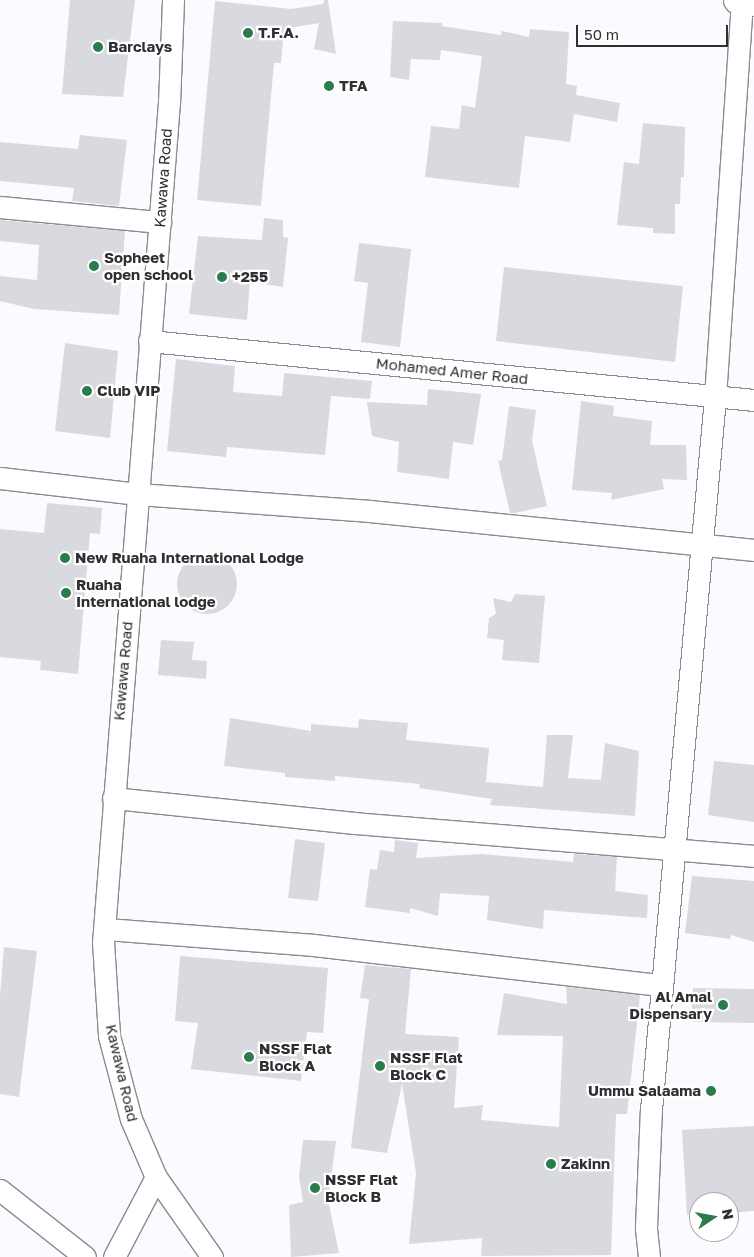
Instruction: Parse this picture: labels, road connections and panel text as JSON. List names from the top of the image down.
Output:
{
  "streets": {
    "street": ["Kawawa Road", "Mohamed Amer Road"]
  },
  "crossings": [
    ["Kawawa Road", "Mohamed Amer Road"]
  ],
  "places": [
    "T.F.A.",
    "Barclays",
    "TFA",
    "Sopheet open school",
    "+255",
    "Club VIP",
    "New Ruaha International Lodge",
    "Ruaha International lodge",
    "Al Amal Dispensary",
    "NSSF Flat Block A",
    "NSSF Flat Block C",
    "Ummu Salaama",
    "Zakinn",
    "NSSF Flat Block B"
  ],
  "scale_bar": "50 m",
  "north": "right"
}
